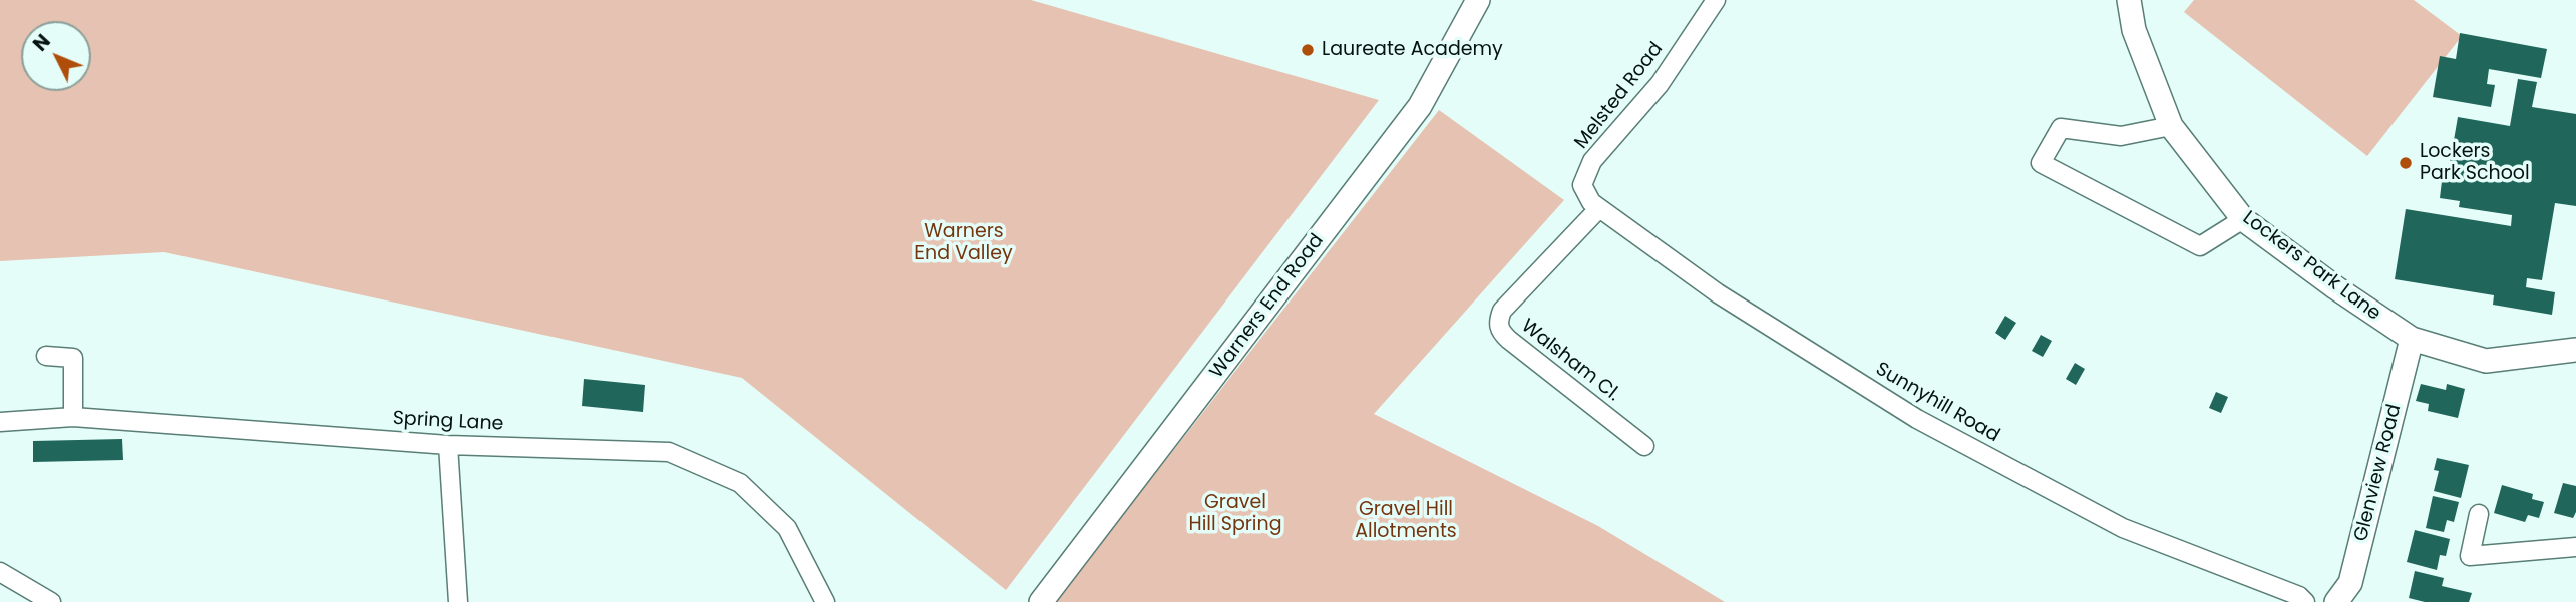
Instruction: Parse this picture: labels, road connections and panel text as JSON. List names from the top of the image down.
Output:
{
  "streets": {
    "street": [
      "Melsted Road",
      "Lockers Park Lane",
      "Warners End Road",
      "Walsham Cl.",
      "Sunnyhill Road",
      "Spring Lane",
      "Glenview Road"
    ]
  },
  "crossings": [
    ["Melsted Road", "Sunnyhill Road"],
    ["Lockers Park Lane", "Glenview Road"],
    ["Walsham Cl.", "Sunnyhill Road"]
  ],
  "parks": ["Warners End Valley", "Gravel Hill Spring", "Gravel Hill Allotments"],
  "places": ["Laureate Academy", "Lockers Park School"],
  "north": "top left"
}
